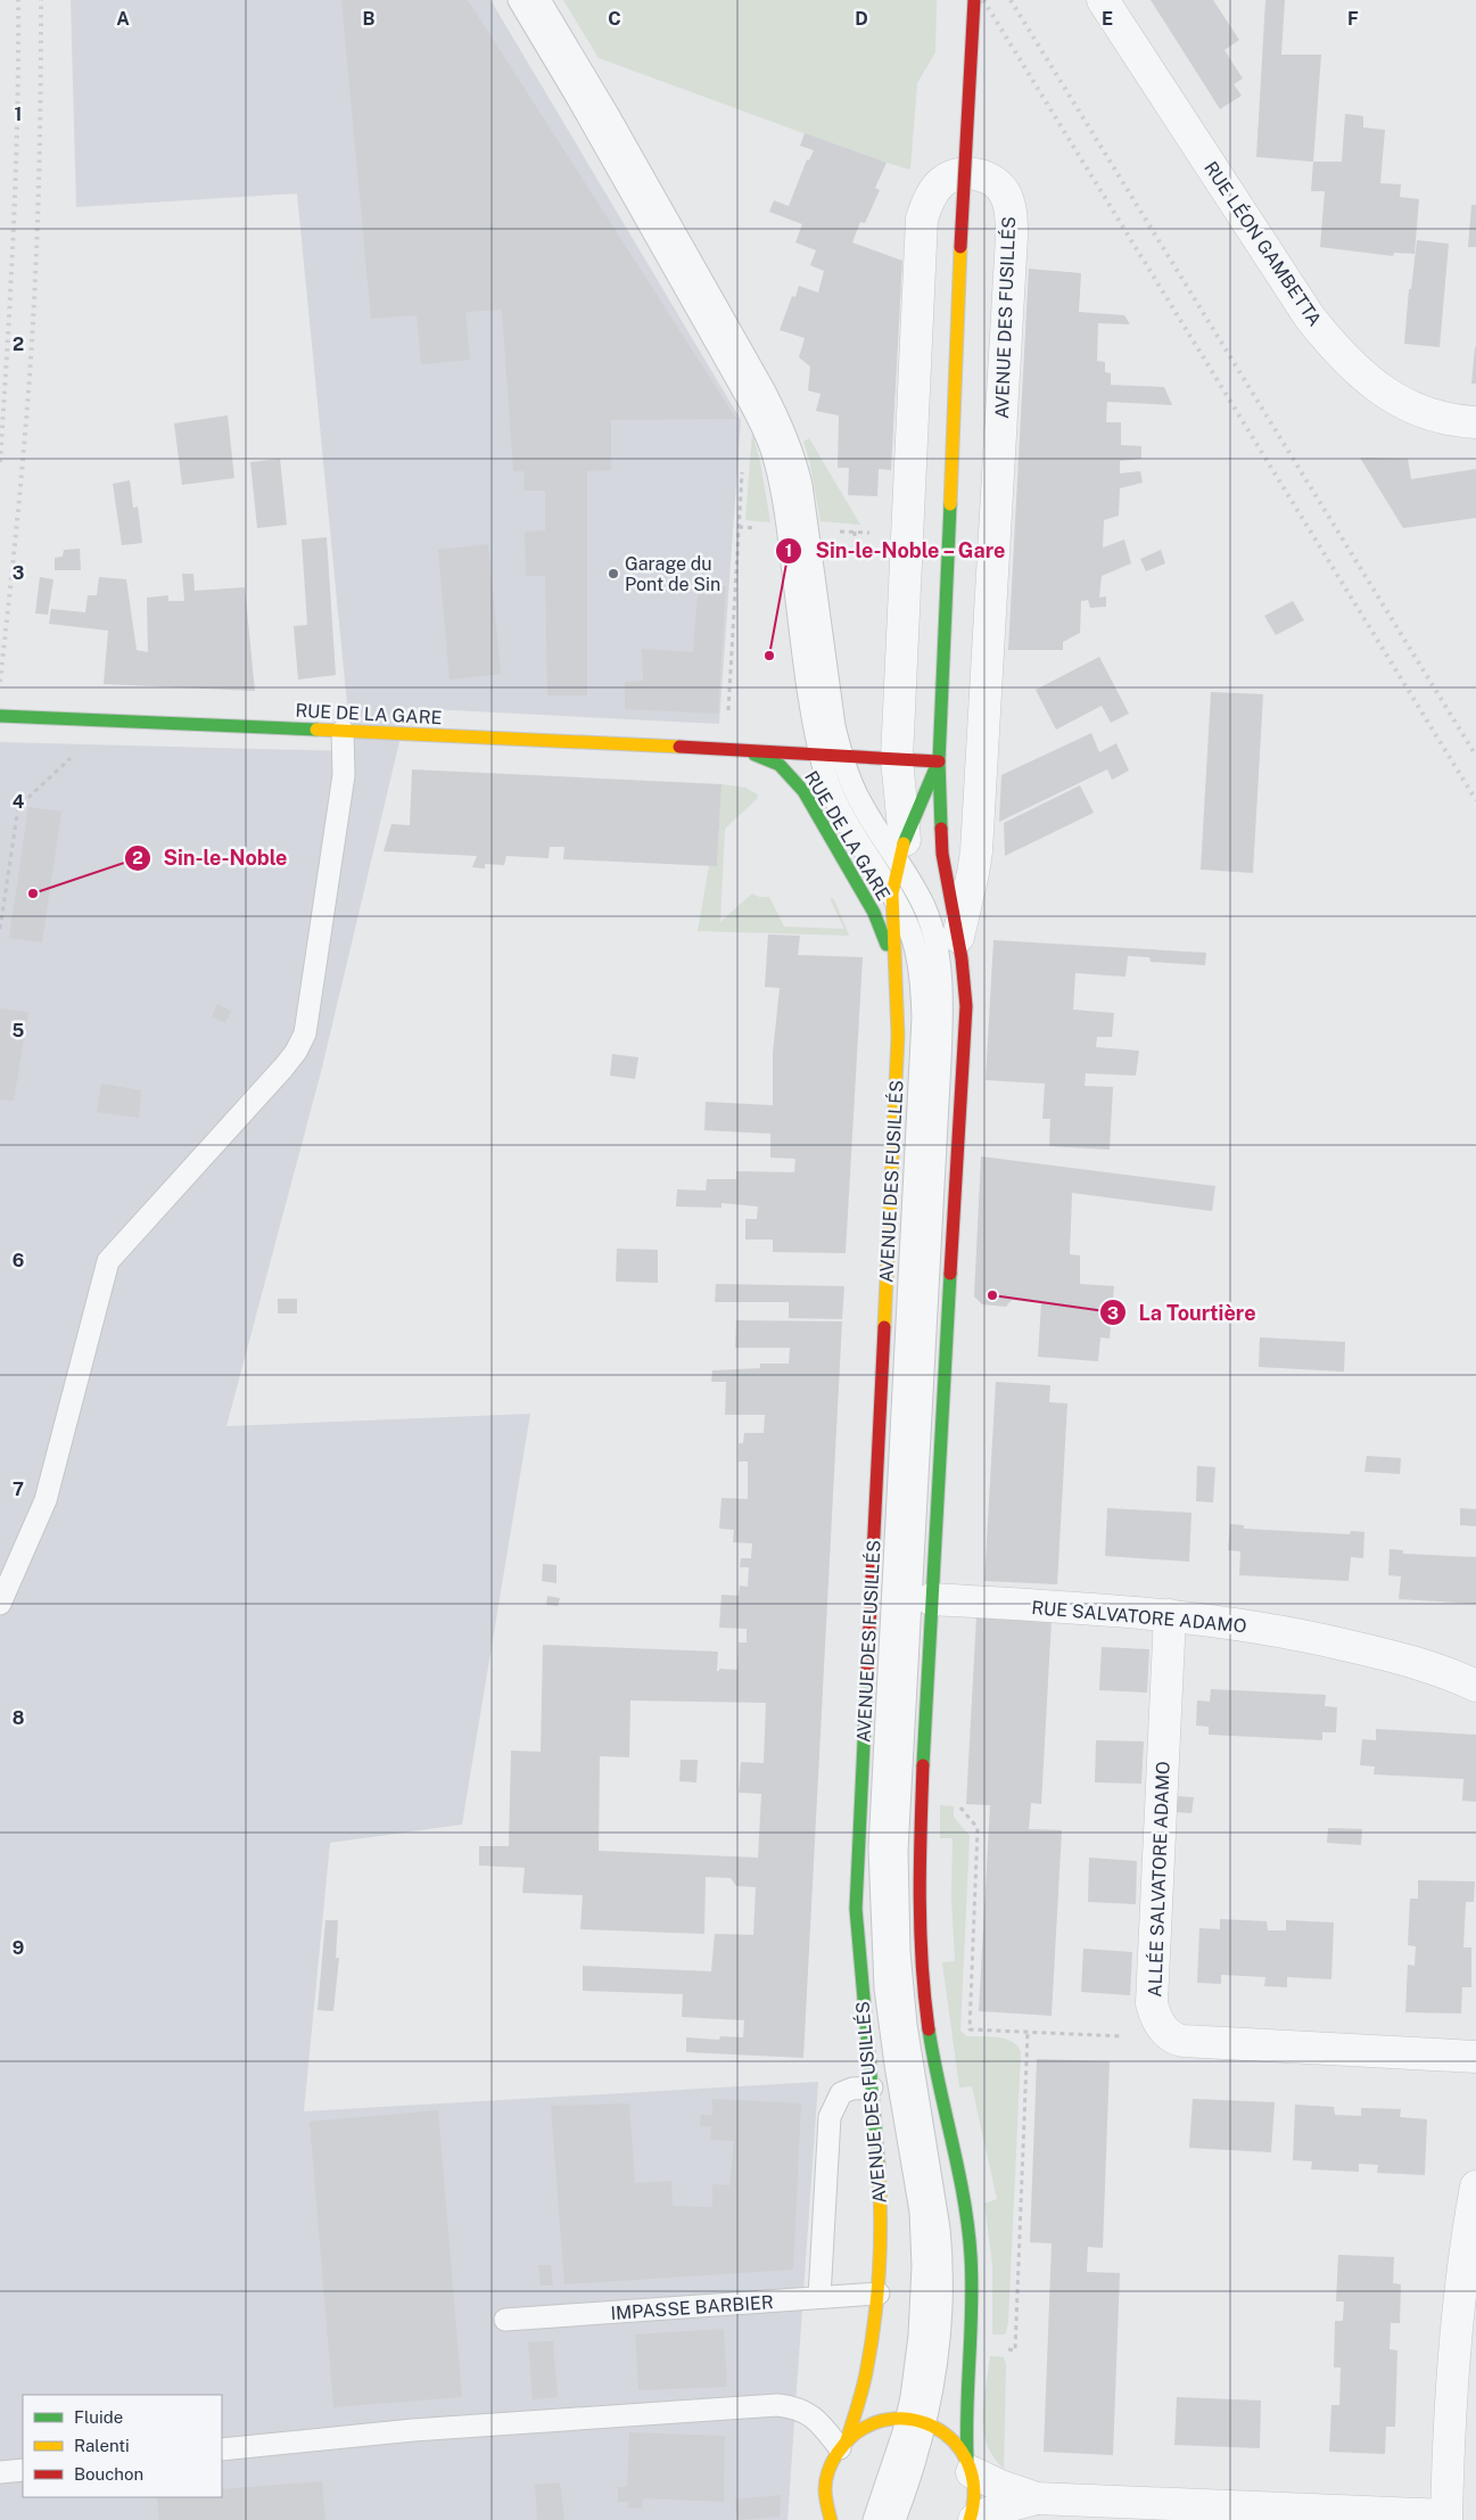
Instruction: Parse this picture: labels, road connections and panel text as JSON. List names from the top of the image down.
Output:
{
  "streets": {
    "main road": ["AVENUE DES FUSILLÉS", "RUE DE LA GARE"],
    "street": ["RUE LÉON GAMBETTA", "RUE SALVATORE ADAMO", "ALLÉE SALVATORE ADAMO"],
    "lane": ["IMPASSE BARBIER"]
  },
  "crossings": [
    ["AVENUE DES FUSILLÉS", "RUE DE LA GARE"],
    ["AVENUE DES FUSILLÉS", "RUE SALVATORE ADAMO"],
    ["AVENUE DES FUSILLÉS", "IMPASSE BARBIER"],
    ["RUE SALVATORE ADAMO", "ALLÉE SALVATORE ADAMO"]
  ],
  "places": [
    "Garage du Pont de Sin",
    "Sin-le-Noble – Gare",
    "Sin-le-Noble",
    "La Tourtière"
  ],
  "legend": ["Fluide", "Ralenti", "Bouchon"],
  "grid": {
    "columns": [
      "A",
      "B",
      "C",
      "D",
      "E",
      "F"
    ],
    "rows": [
      "1",
      "2",
      "3",
      "4",
      "5",
      "6",
      "7",
      "8",
      "9"
    ]
  }
}
